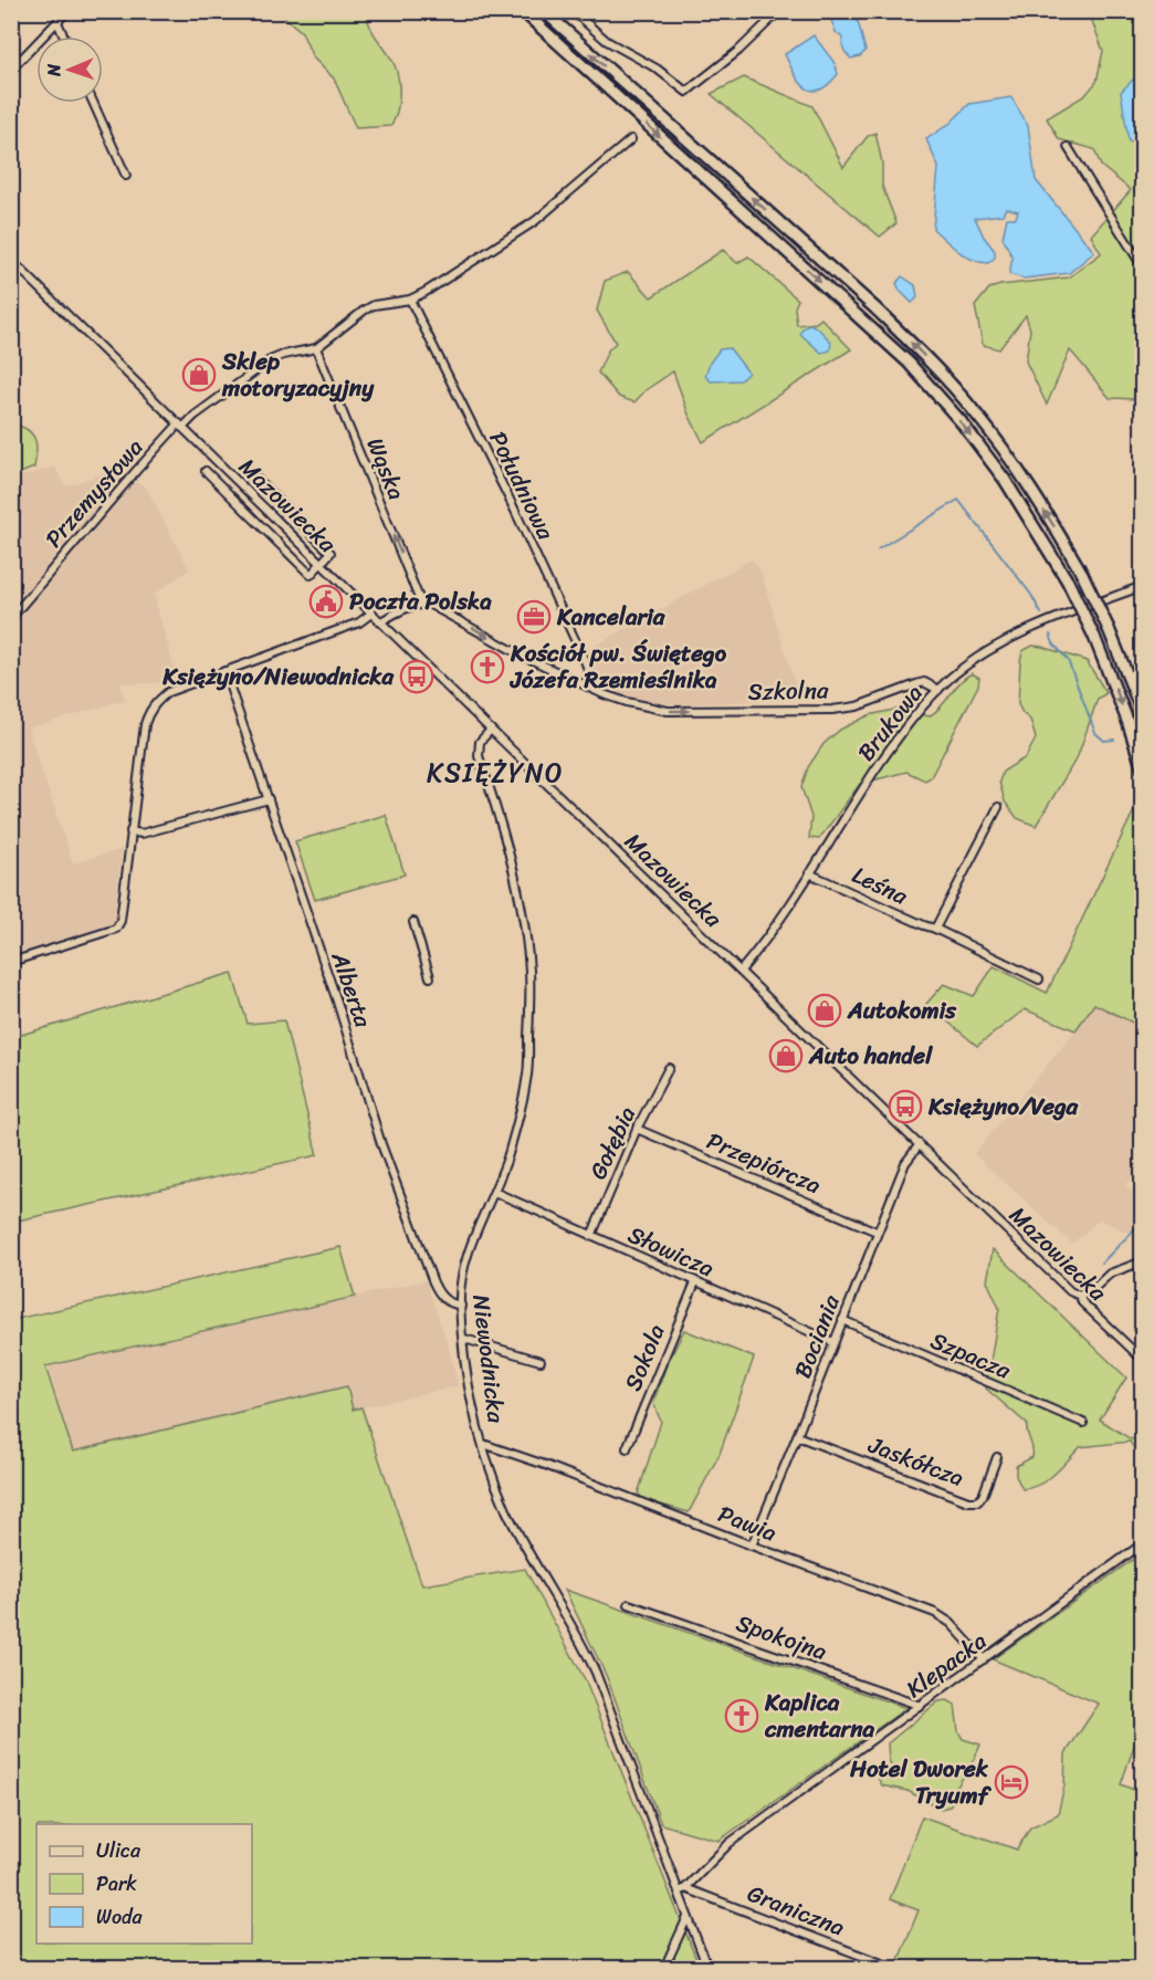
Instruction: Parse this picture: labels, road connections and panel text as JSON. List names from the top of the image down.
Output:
{
  "streets": {
    "street": [
      "Wąska",
      "Południowa",
      "Przemysłowa",
      "Mazowiecka",
      "Szkolna",
      "Brukowa",
      "Leśna",
      "Alberta",
      "Gołębia",
      "Przepiórcza",
      "Słowicza",
      "Bociania",
      "Szpacza",
      "Sokola",
      "Niewodnicka",
      "Jaskółcza",
      "Pawia",
      "Spokojna",
      "Klepacka",
      "Graniczna"
    ]
  },
  "crossings": [
    ["Wąska", "Przemysłowa"],
    ["Wąska", "Szkolna"],
    ["Południowa", "Szkolna"],
    ["Przemysłowa", "Mazowiecka"],
    ["Mazowiecka", "Brukowa"],
    ["Mazowiecka", "Bociania"],
    ["Mazowiecka", "Niewodnicka"],
    ["Szkolna", "Brukowa"],
    ["Brukowa", "Leśna"],
    ["Alberta", "Niewodnicka"],
    ["Gołębia", "Przepiórcza"],
    ["Gołębia", "Słowicza"],
    ["Przepiórcza", "Bociania"],
    ["Słowicza", "Bociania"],
    ["Słowicza", "Sokola"],
    ["Słowicza", "Niewodnicka"],
    ["Bociania", "Szpacza"],
    ["Bociania", "Jaskółcza"],
    ["Bociania", "Pawia"],
    ["Niewodnicka", "Pawia"],
    ["Niewodnicka", "Klepacka"],
    ["Niewodnicka", "Graniczna"],
    ["Pawia", "Klepacka"],
    ["Spokojna", "Klepacka"],
    ["Klepacka", "Graniczna"]
  ],
  "one_way": ["Wąska", "Szkolna"],
  "districts": ["KSIĘŻYNO"],
  "places": {
    "shop": ["Sklep motoryzacyjny", "Autokomis", "Auto handel"],
    "public building": ["Poczta Polska"],
    "office": ["Kancelaria"],
    "church": ["Kościół pw. Świętego Józefa Rzemieślnika", "Kaplica cmentarna"],
    "bus stop": ["Księżyno/Niewodnicka", "Księżyno/Vega"],
    "hotel": ["Hotel Dworek Tryumf"]
  },
  "legend": ["Ulica", "Park", "Woda"],
  "north": "left"
}
